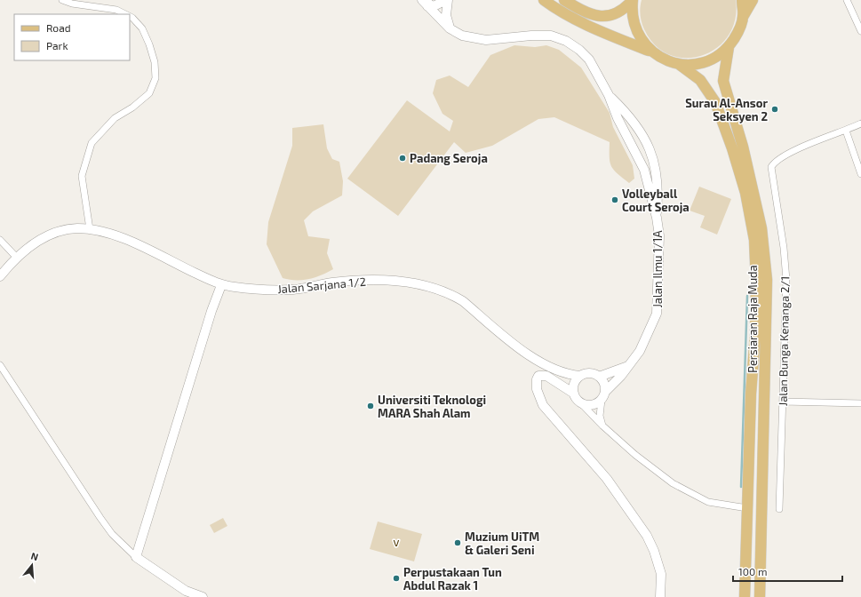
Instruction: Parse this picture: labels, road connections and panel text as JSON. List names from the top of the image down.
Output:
{
  "streets": {
    "main road": ["Persiaran Raja Muda"],
    "street": ["Jalan Ilmu 1/1A", "Jalan Sarjana 1/2", "Jalan Bunga Kenanga 2/1"]
  },
  "crossings": [
    ["Jalan Ilmu 1/1A", "Jalan Sarjana 1/2"]
  ],
  "parks": ["v"],
  "places": [
    "Surau Al-Ansor Seksyen 2",
    "Padang Seroja",
    "Volleyball Court Seroja",
    "Universiti Teknologi MARA Shah Alam",
    "Muzium UiTM & Galeri Seni",
    "Perpustakaan Tun Abdul Razak 1"
  ],
  "legend": ["Road", "Park"],
  "scale_bar": "100 m",
  "north": "top"
}
